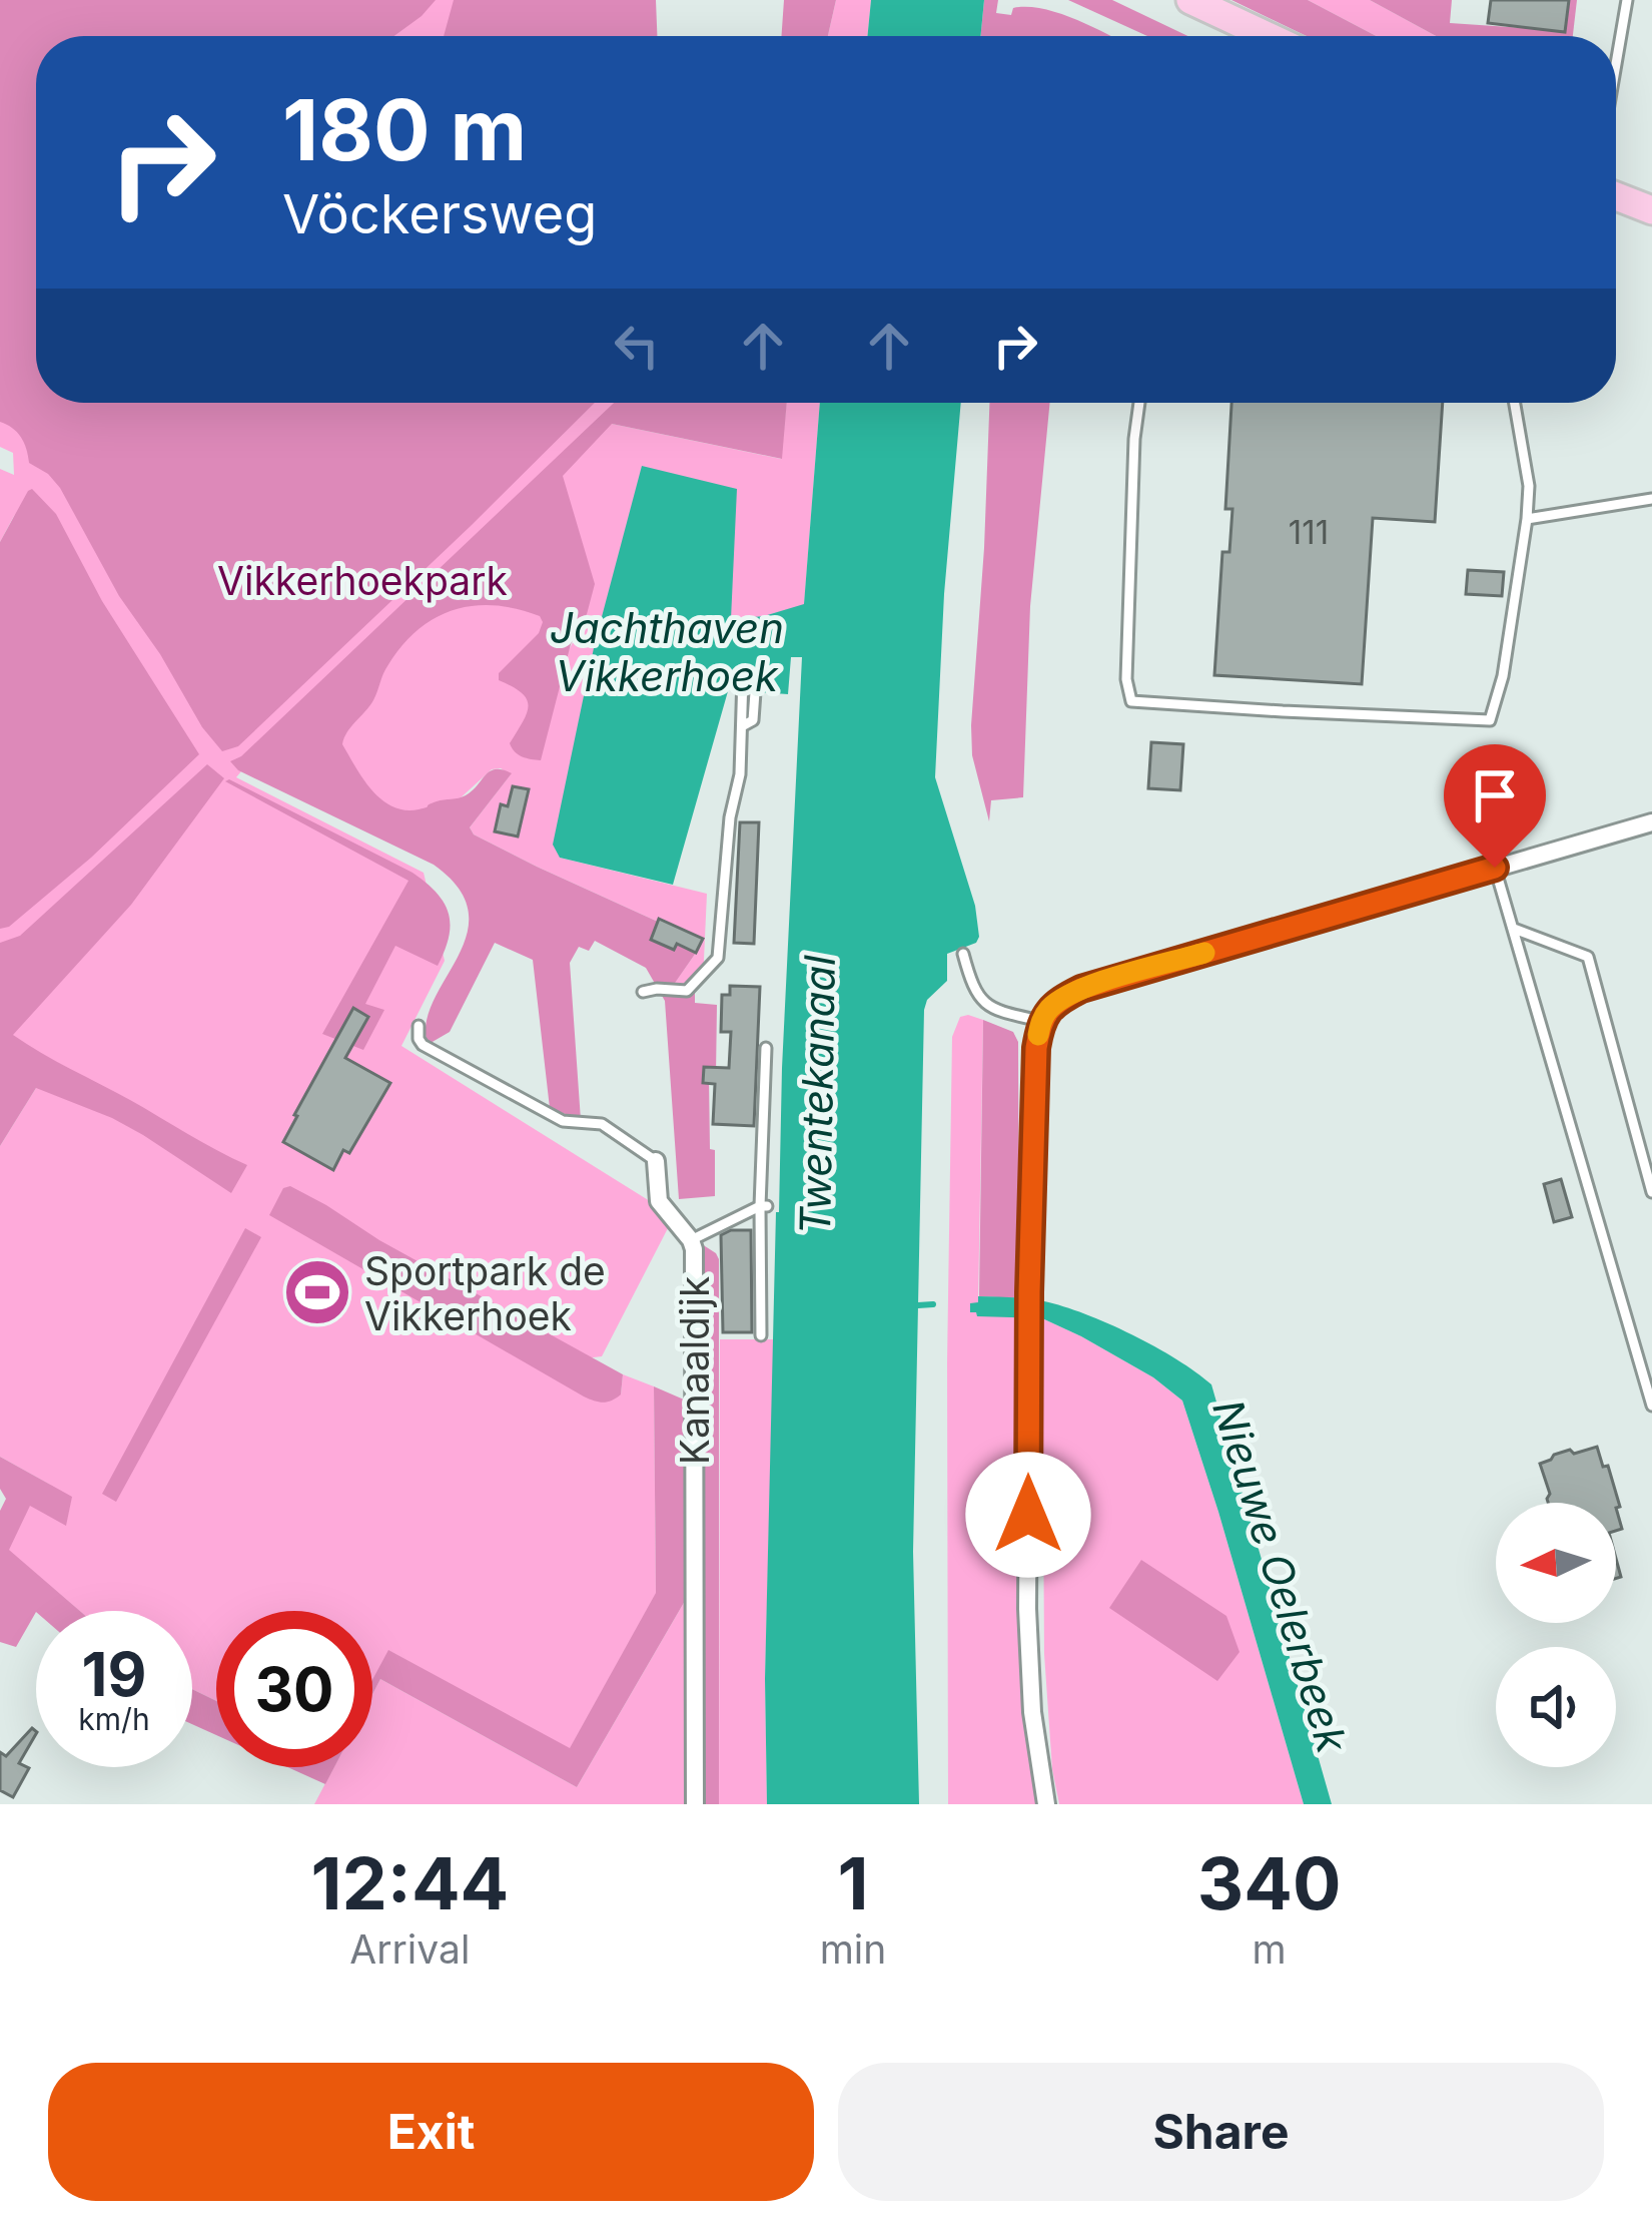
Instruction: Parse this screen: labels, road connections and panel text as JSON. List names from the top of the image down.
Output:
{
  "streets": {
    "street": ["Kanaaldijk"]
  },
  "water": ["Jachthaven Vikkerhoek", "Twentekanaal", "Nieuwe Oelerbeek"],
  "parks": ["Vikkerhoekpark"],
  "places": {
    "sports": ["Sportpark de Vikkerhoek"]
  },
  "house_numbers": ["111"],
  "north": "left",
  "page": {
    "turn": ["180 m", "Vöckersweg"],
    "speed": "19 km/h",
    "limit": "30",
    "eta": [
      "12:44",
      "Arrival",
      "1",
      "min",
      "340",
      "m"
    ],
    "buttons": ["Exit", "Share"]
  }
}
